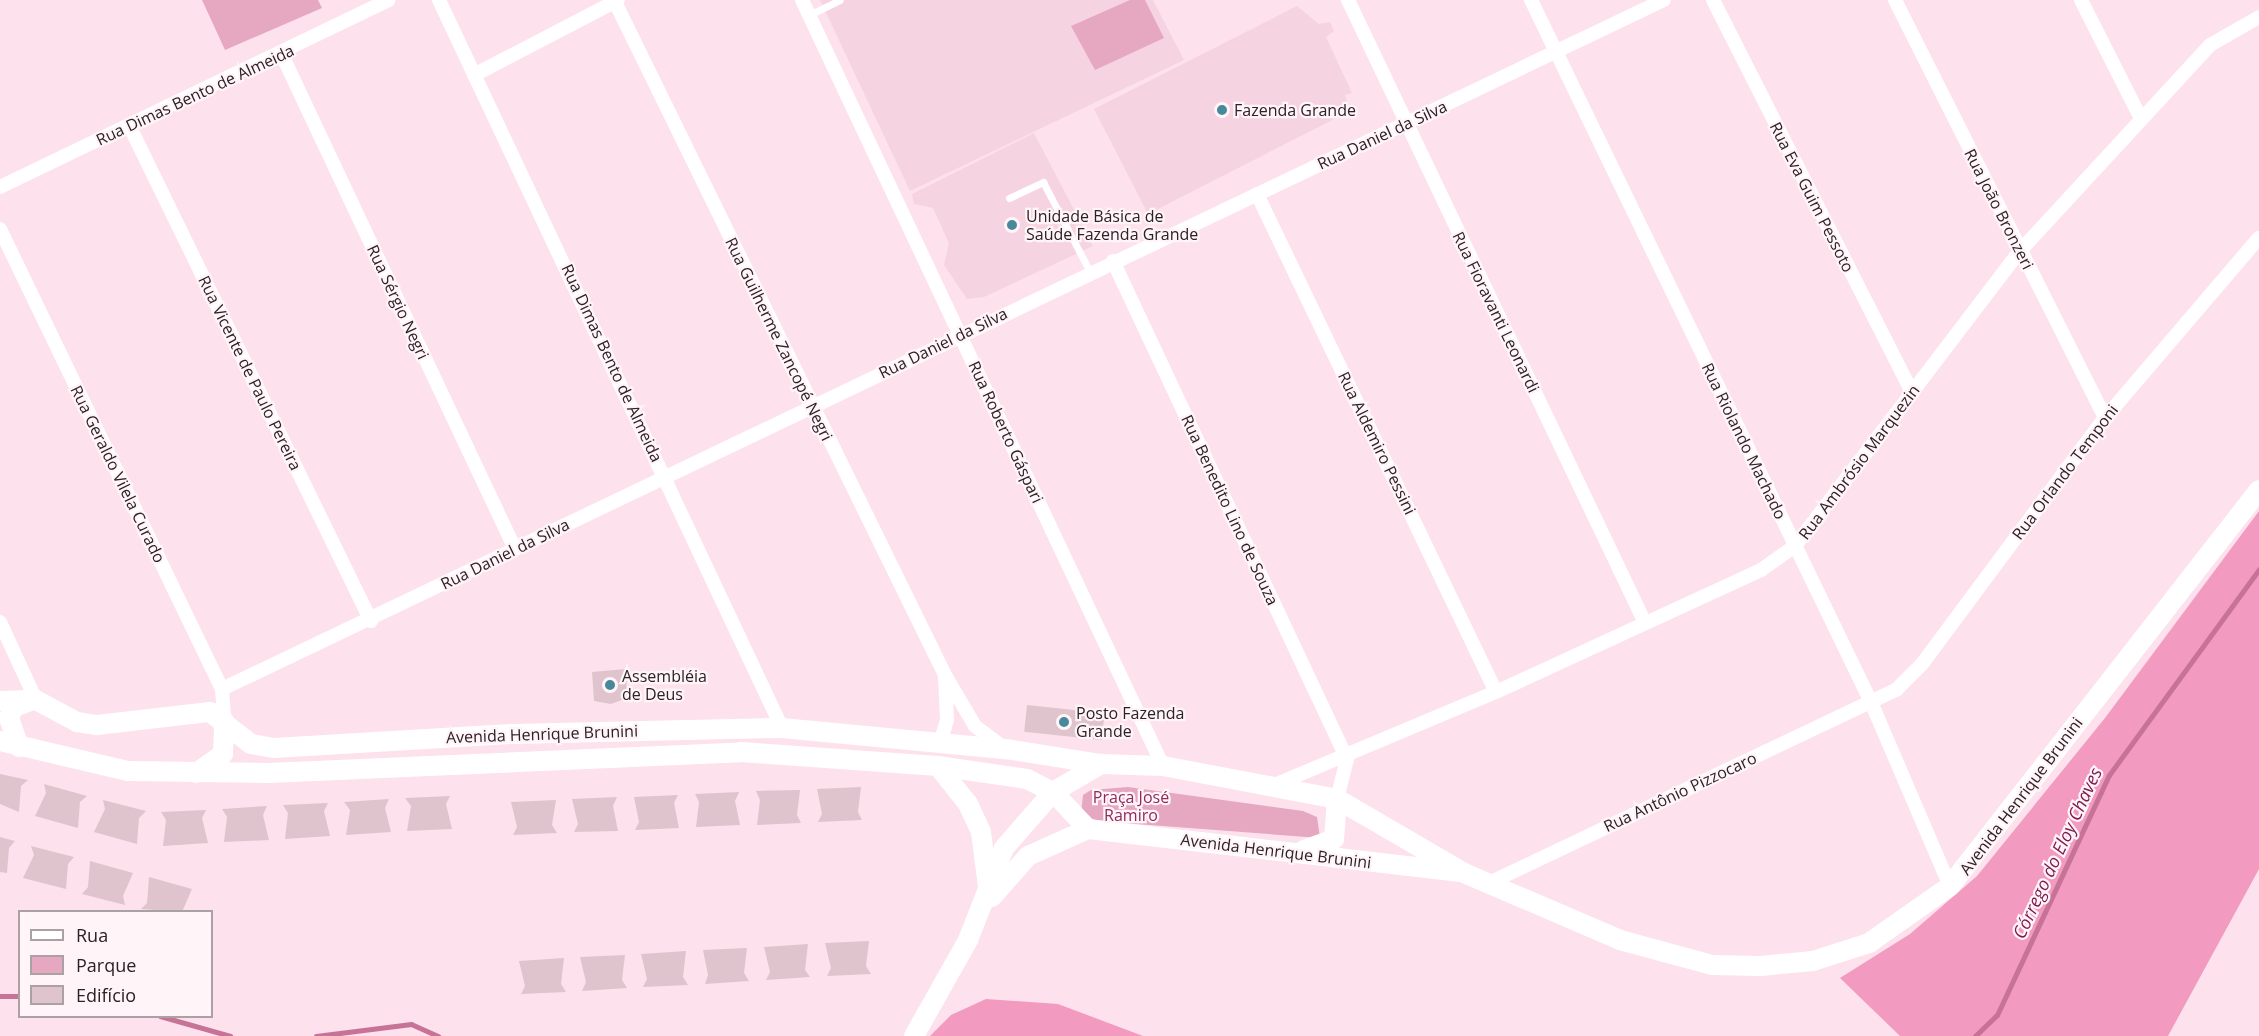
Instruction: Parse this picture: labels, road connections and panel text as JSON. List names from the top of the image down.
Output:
{
  "streets": {
    "main road": ["Avenida Henrique Brunini"],
    "street": [
      "Rua Dimas Bento de Almeida",
      "Rua Daniel da Silva",
      "Rua Eva Guim Pessoto",
      "Rua João Bronzeri",
      "Rua Sérgio Negri",
      "Rua Fioravanti Leonardi",
      "Rua Guilherme Zancopé Negri",
      "Rua Vicente de Paulo Pereira",
      "Rua Roberto Gáspari",
      "Rua Riolando Machado",
      "Rua Aldemiro Pessini",
      "Rua Ambrósio Marquezin",
      "Rua Orlando Temponi",
      "Rua Geraldo Vilela Curado",
      "Rua Benedito Lino de Souza",
      "Rua Antônio Pizzocaro"
    ]
  },
  "crossings": [
    ["Rua Dimas Bento de Almeida", "Rua Daniel da Silva"],
    ["Rua Dimas Bento de Almeida", "Rua Sérgio Negri"],
    ["Rua Dimas Bento de Almeida", "Rua Vicente de Paulo Pereira"],
    ["Rua Dimas Bento de Almeida", "Avenida Henrique Brunini"],
    ["Rua Daniel da Silva", "Rua Sérgio Negri"],
    ["Rua Daniel da Silva", "Rua Fioravanti Leonardi"],
    ["Rua Daniel da Silva", "Rua Guilherme Zancopé Negri"],
    ["Rua Daniel da Silva", "Rua Vicente de Paulo Pereira"],
    ["Rua Daniel da Silva", "Rua Roberto Gáspari"],
    ["Rua Daniel da Silva", "Rua Riolando Machado"],
    ["Rua Daniel da Silva", "Rua Aldemiro Pessini"],
    ["Rua Daniel da Silva", "Rua Geraldo Vilela Curado"],
    ["Rua Daniel da Silva", "Rua Benedito Lino de Souza"],
    ["Rua Eva Guim Pessoto", "Rua Ambrósio Marquezin"],
    ["Rua João Bronzeri", "Rua Ambrósio Marquezin"],
    ["Rua João Bronzeri", "Rua Orlando Temponi"],
    ["Rua Fioravanti Leonardi", "Rua Ambrósio Marquezin"],
    ["Rua Guilherme Zancopé Negri", "Avenida Henrique Brunini"],
    ["Rua Roberto Gáspari", "Avenida Henrique Brunini"],
    ["Rua Riolando Machado", "Rua Ambrósio Marquezin"],
    ["Rua Riolando Machado", "Rua Orlando Temponi"],
    ["Rua Riolando Machado", "Avenida Henrique Brunini"],
    ["Rua Riolando Machado", "Rua Antônio Pizzocaro"],
    ["Rua Aldemiro Pessini", "Rua Ambrósio Marquezin"],
    ["Rua Ambrósio Marquezin", "Rua Benedito Lino de Souza"],
    ["Rua Ambrósio Marquezin", "Avenida Henrique Brunini"],
    ["Rua Orlando Temponi", "Rua Antônio Pizzocaro"],
    ["Rua Geraldo Vilela Curado", "Avenida Henrique Brunini"],
    ["Avenida Henrique Brunini", "Rua Antônio Pizzocaro"]
  ],
  "water": ["Córrego do Eloy Chaves"],
  "parks": ["Praça José Ramiro"],
  "places": [
    "Fazenda Grande",
    "Unidade Básica de Saúde Fazenda Grande",
    "Assembléia de Deus",
    "Posto Fazenda Grande"
  ],
  "legend": ["Rua", "Parque", "Edifício"]
}
